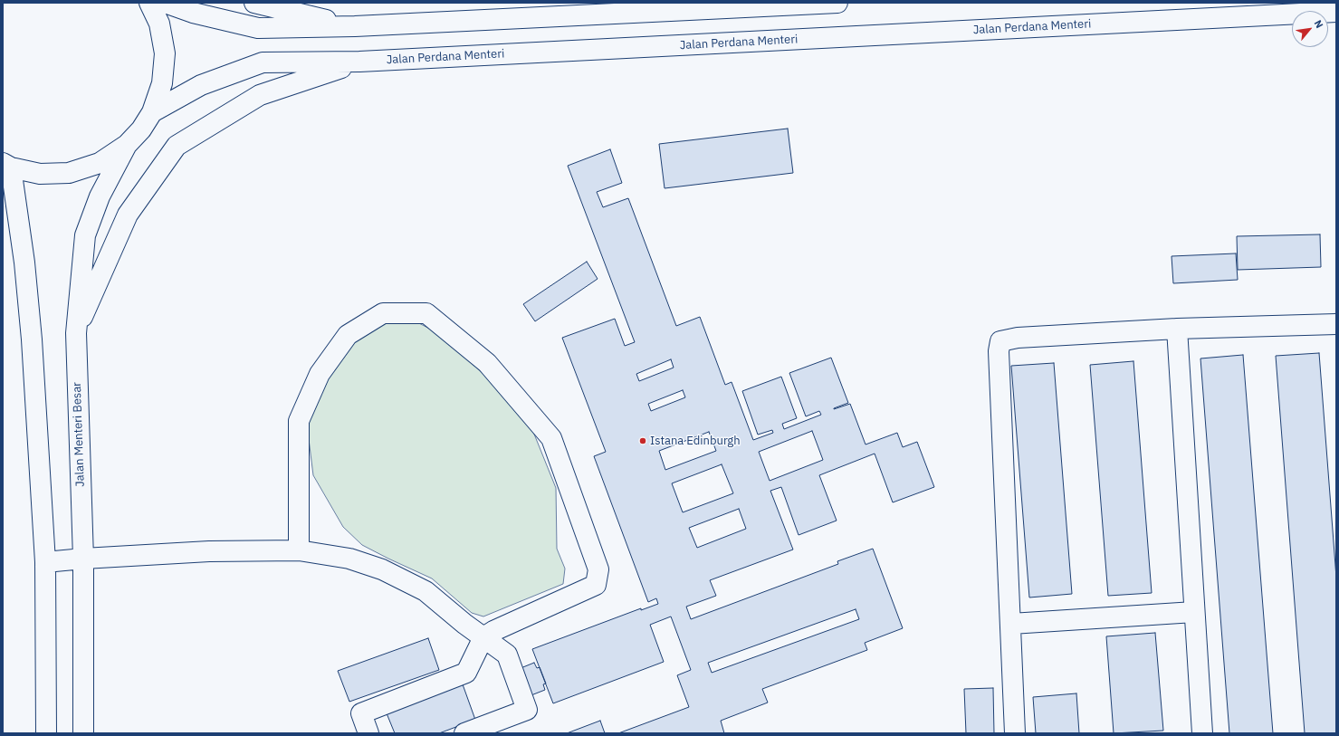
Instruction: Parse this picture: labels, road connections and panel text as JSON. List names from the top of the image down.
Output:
{
  "streets": {
    "main road": ["Jalan Perdana Menteri", "Jalan Menteri Besar"]
  },
  "places": ["Istana Edinburgh"],
  "north": "top right"
}
